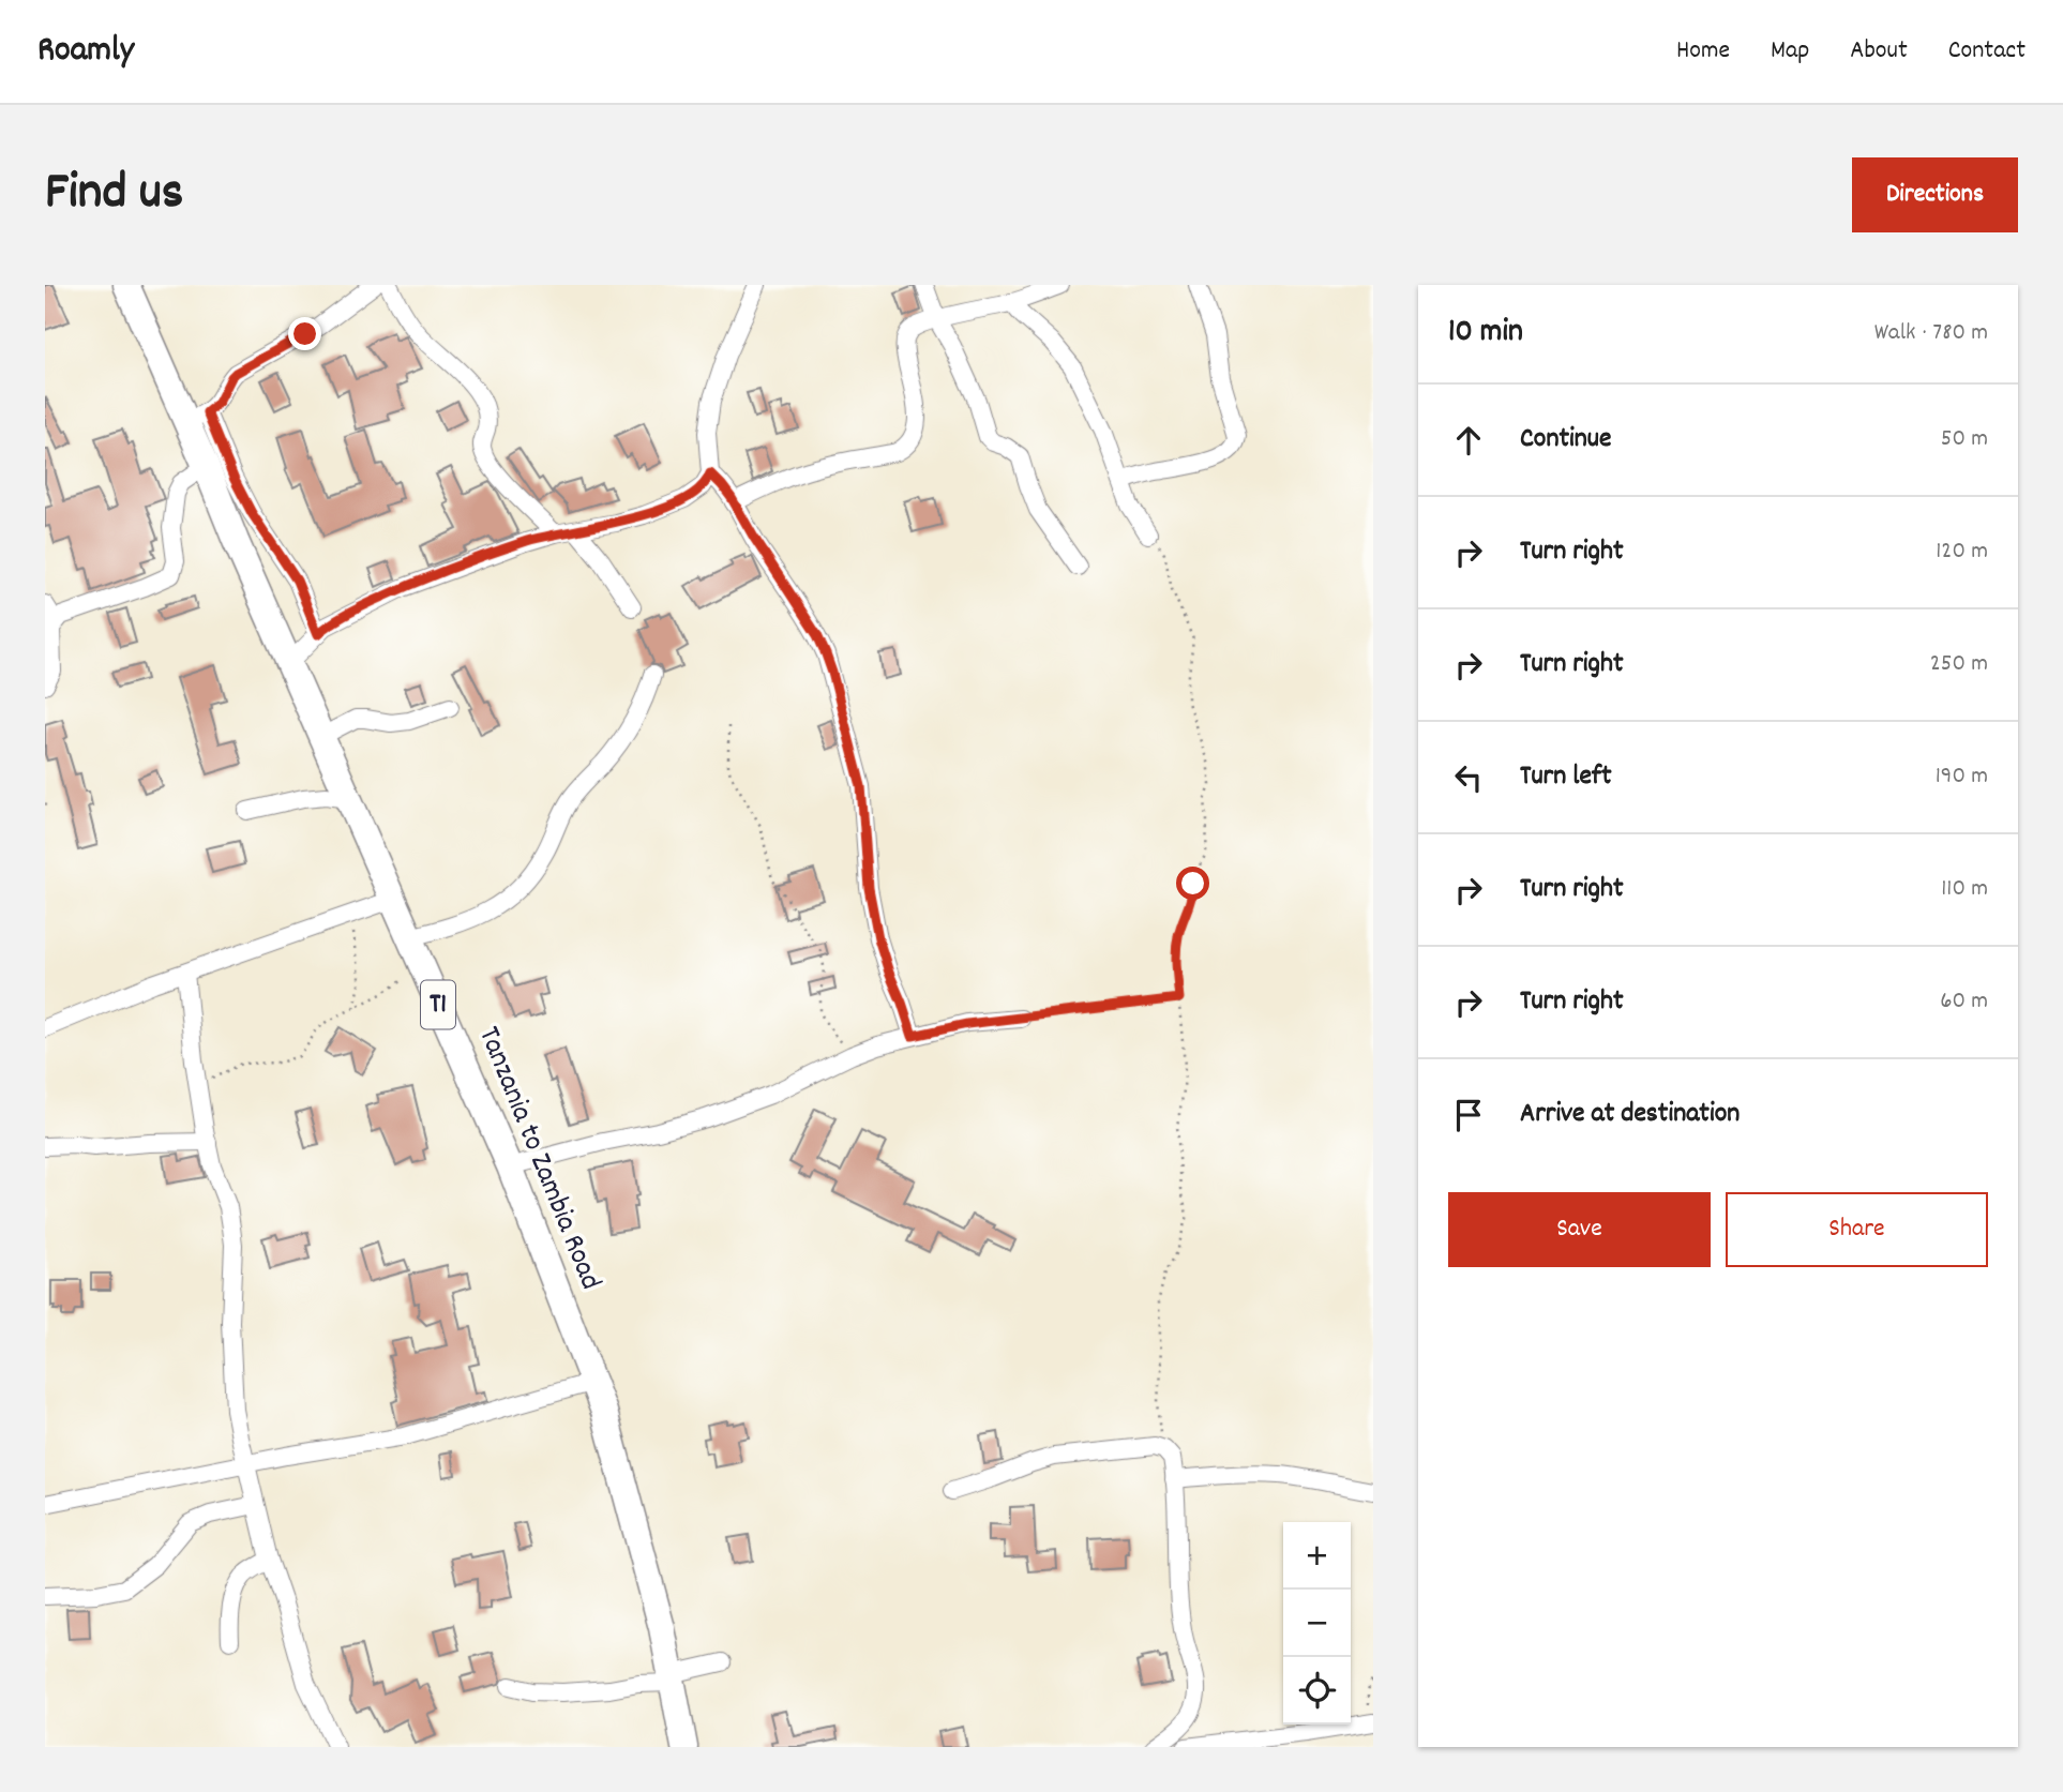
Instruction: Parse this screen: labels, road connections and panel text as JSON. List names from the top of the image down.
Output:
{
  "streets": {
    "highway": ["T1", "Tanzania to Zambia Road"]
  },
  "page": {
    "header": "Roamly",
    "nav": [
      "Home",
      "Map",
      "About",
      "Contact"
    ],
    "title": "Find us",
    "buttons": [
      "Directions",
      ["Save", "Share"]
    ],
    "heading": ["10 min", "Walk · 780 m"],
    "list": [
      ["Continue", "50 m"],
      ["Turn right", "120 m"],
      ["Turn right", "250 m"],
      ["Turn left", "190 m"],
      ["Turn right", "110 m"],
      ["Turn right", "60 m"],
      "Arrive at destination"
    ],
    "map_buttons": ["+", "−"]
  }
}
